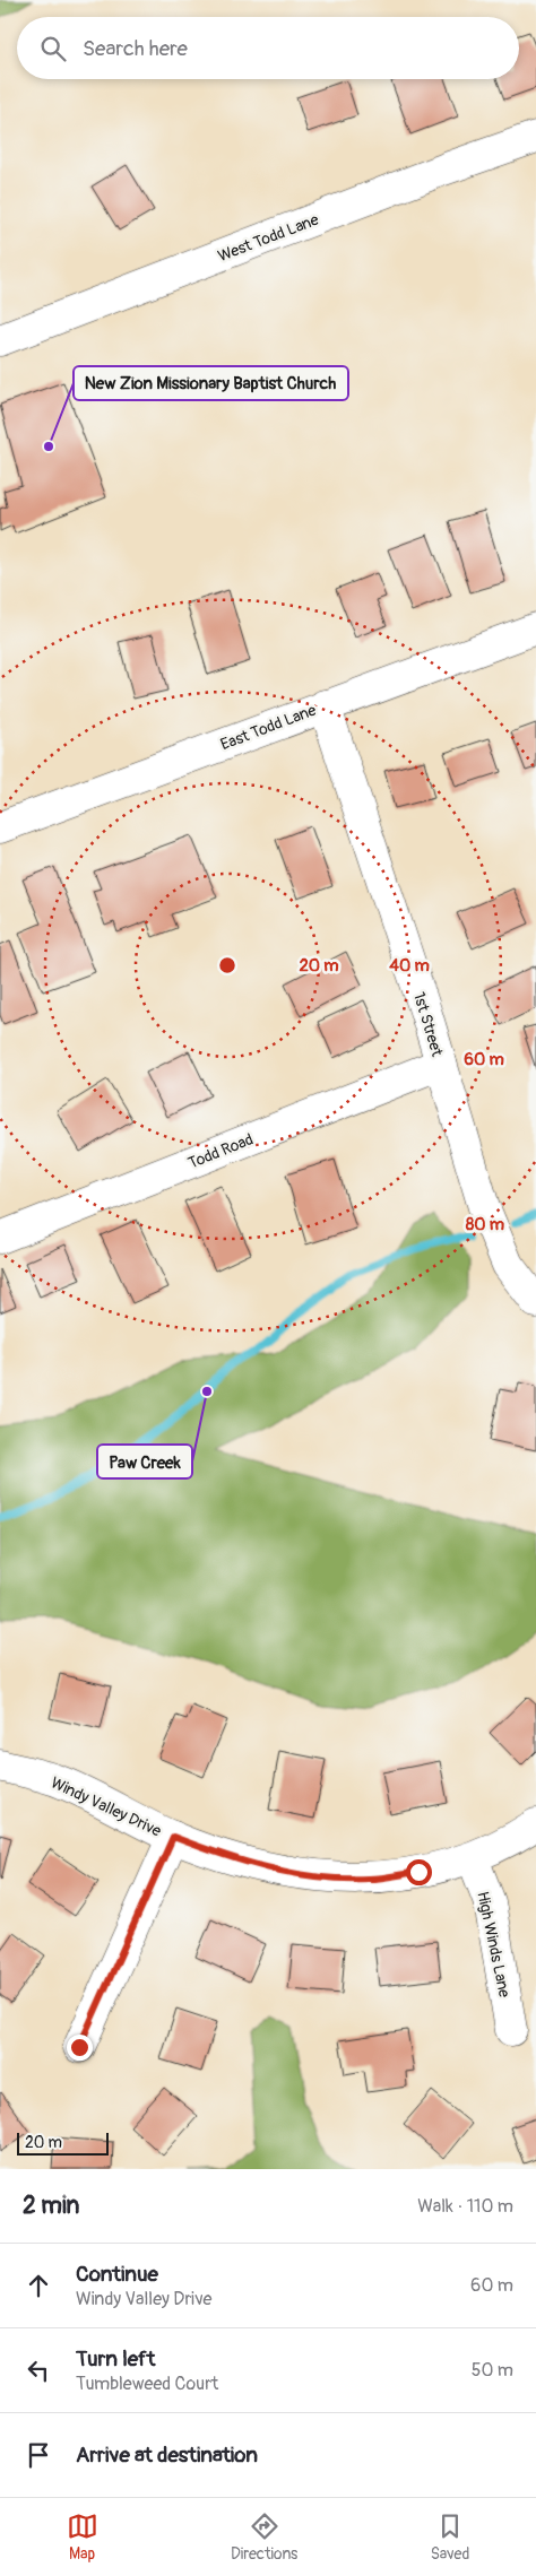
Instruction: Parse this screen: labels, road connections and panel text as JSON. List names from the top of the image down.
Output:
{
  "streets": {
    "street": [
      "West Todd Lane",
      "East Todd Lane",
      "1st Street",
      "Todd Road",
      "Windy Valley Drive",
      "High Winds Lane"
    ]
  },
  "crossings": [
    ["East Todd Lane", "1st Street"],
    ["1st Street", "Todd Road"],
    ["Windy Valley Drive", "High Winds Lane"]
  ],
  "places": ["New Zion Missionary Baptist Church", "Paw Creek"],
  "scale_bar": "20 m",
  "page": {
    "search": "Search here",
    "scale": "20 m",
    "heading": ["2 min", "Walk · 110 m"],
    "list": [
      ["Continue", "Windy Valley Drive", "60 m"],
      ["Turn left", "Tumbleweed Court", "50 m"],
      "Arrive at destination"
    ],
    "nav": ["Map", "Directions", "Saved"]
  },
  "rings": [
    "20 m",
    "40 m",
    "60 m",
    "80 m"
  ]
}
